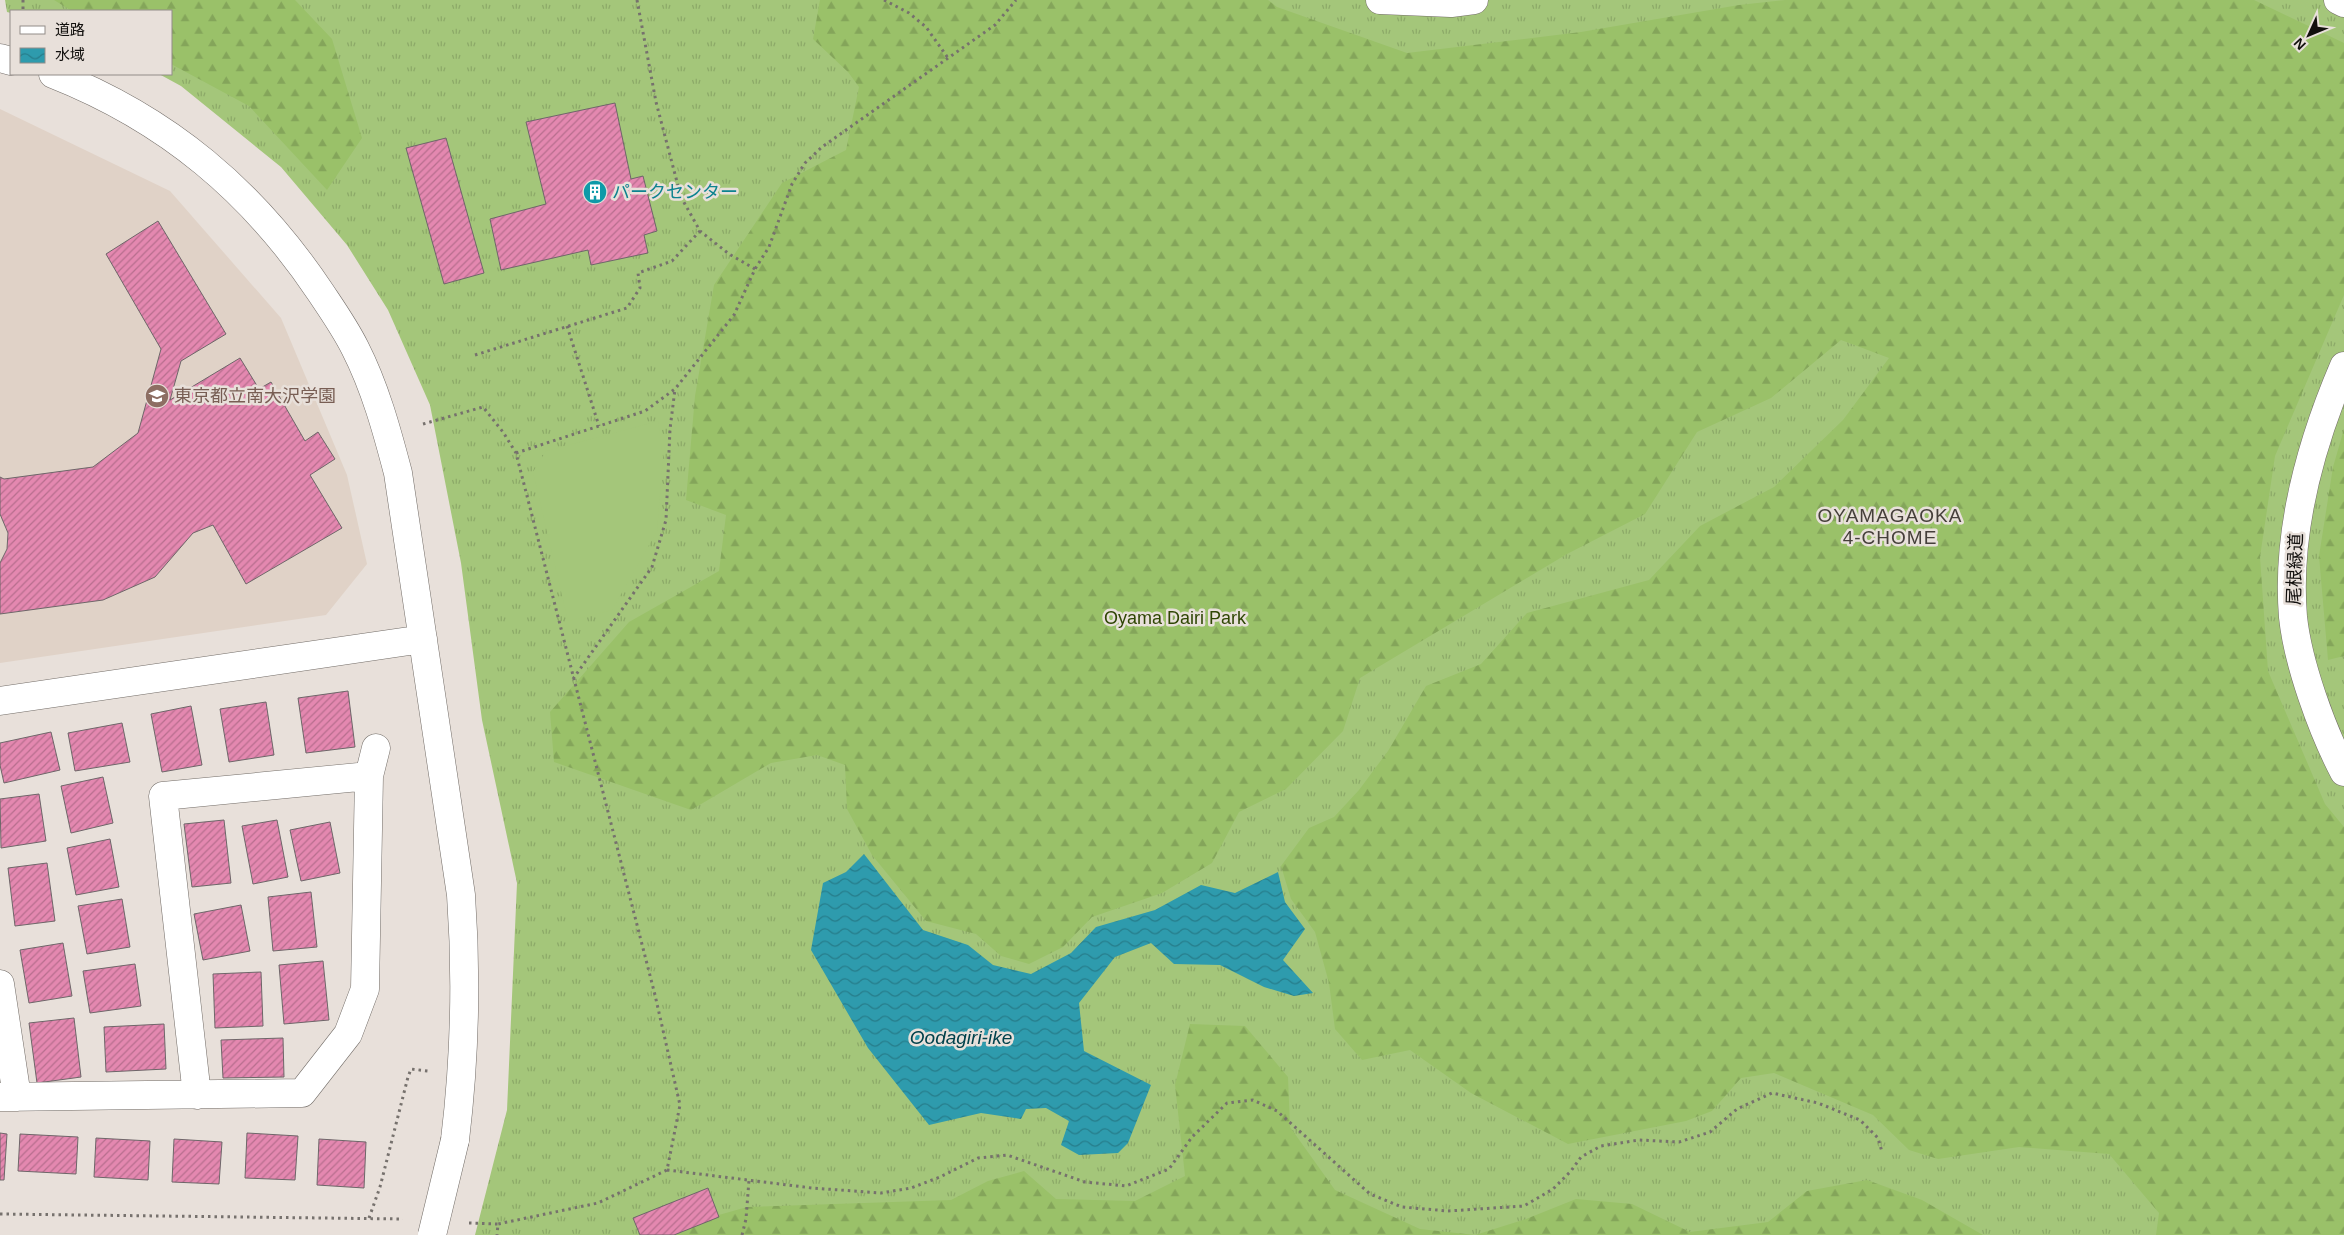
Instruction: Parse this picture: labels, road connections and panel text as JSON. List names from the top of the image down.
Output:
{
  "streets": {
    "street": ["尾根緑道"]
  },
  "districts": ["OYAMAGAOKA 4-CHOME"],
  "water": ["Oodagiri-ike"],
  "parks": ["Oyama Dairi Park"],
  "places": {
    "building": ["パークセンター"],
    "school or university": ["東京都立南大沢学園"]
  },
  "legend": ["道路", "水域"],
  "north": "bottom left"
}
